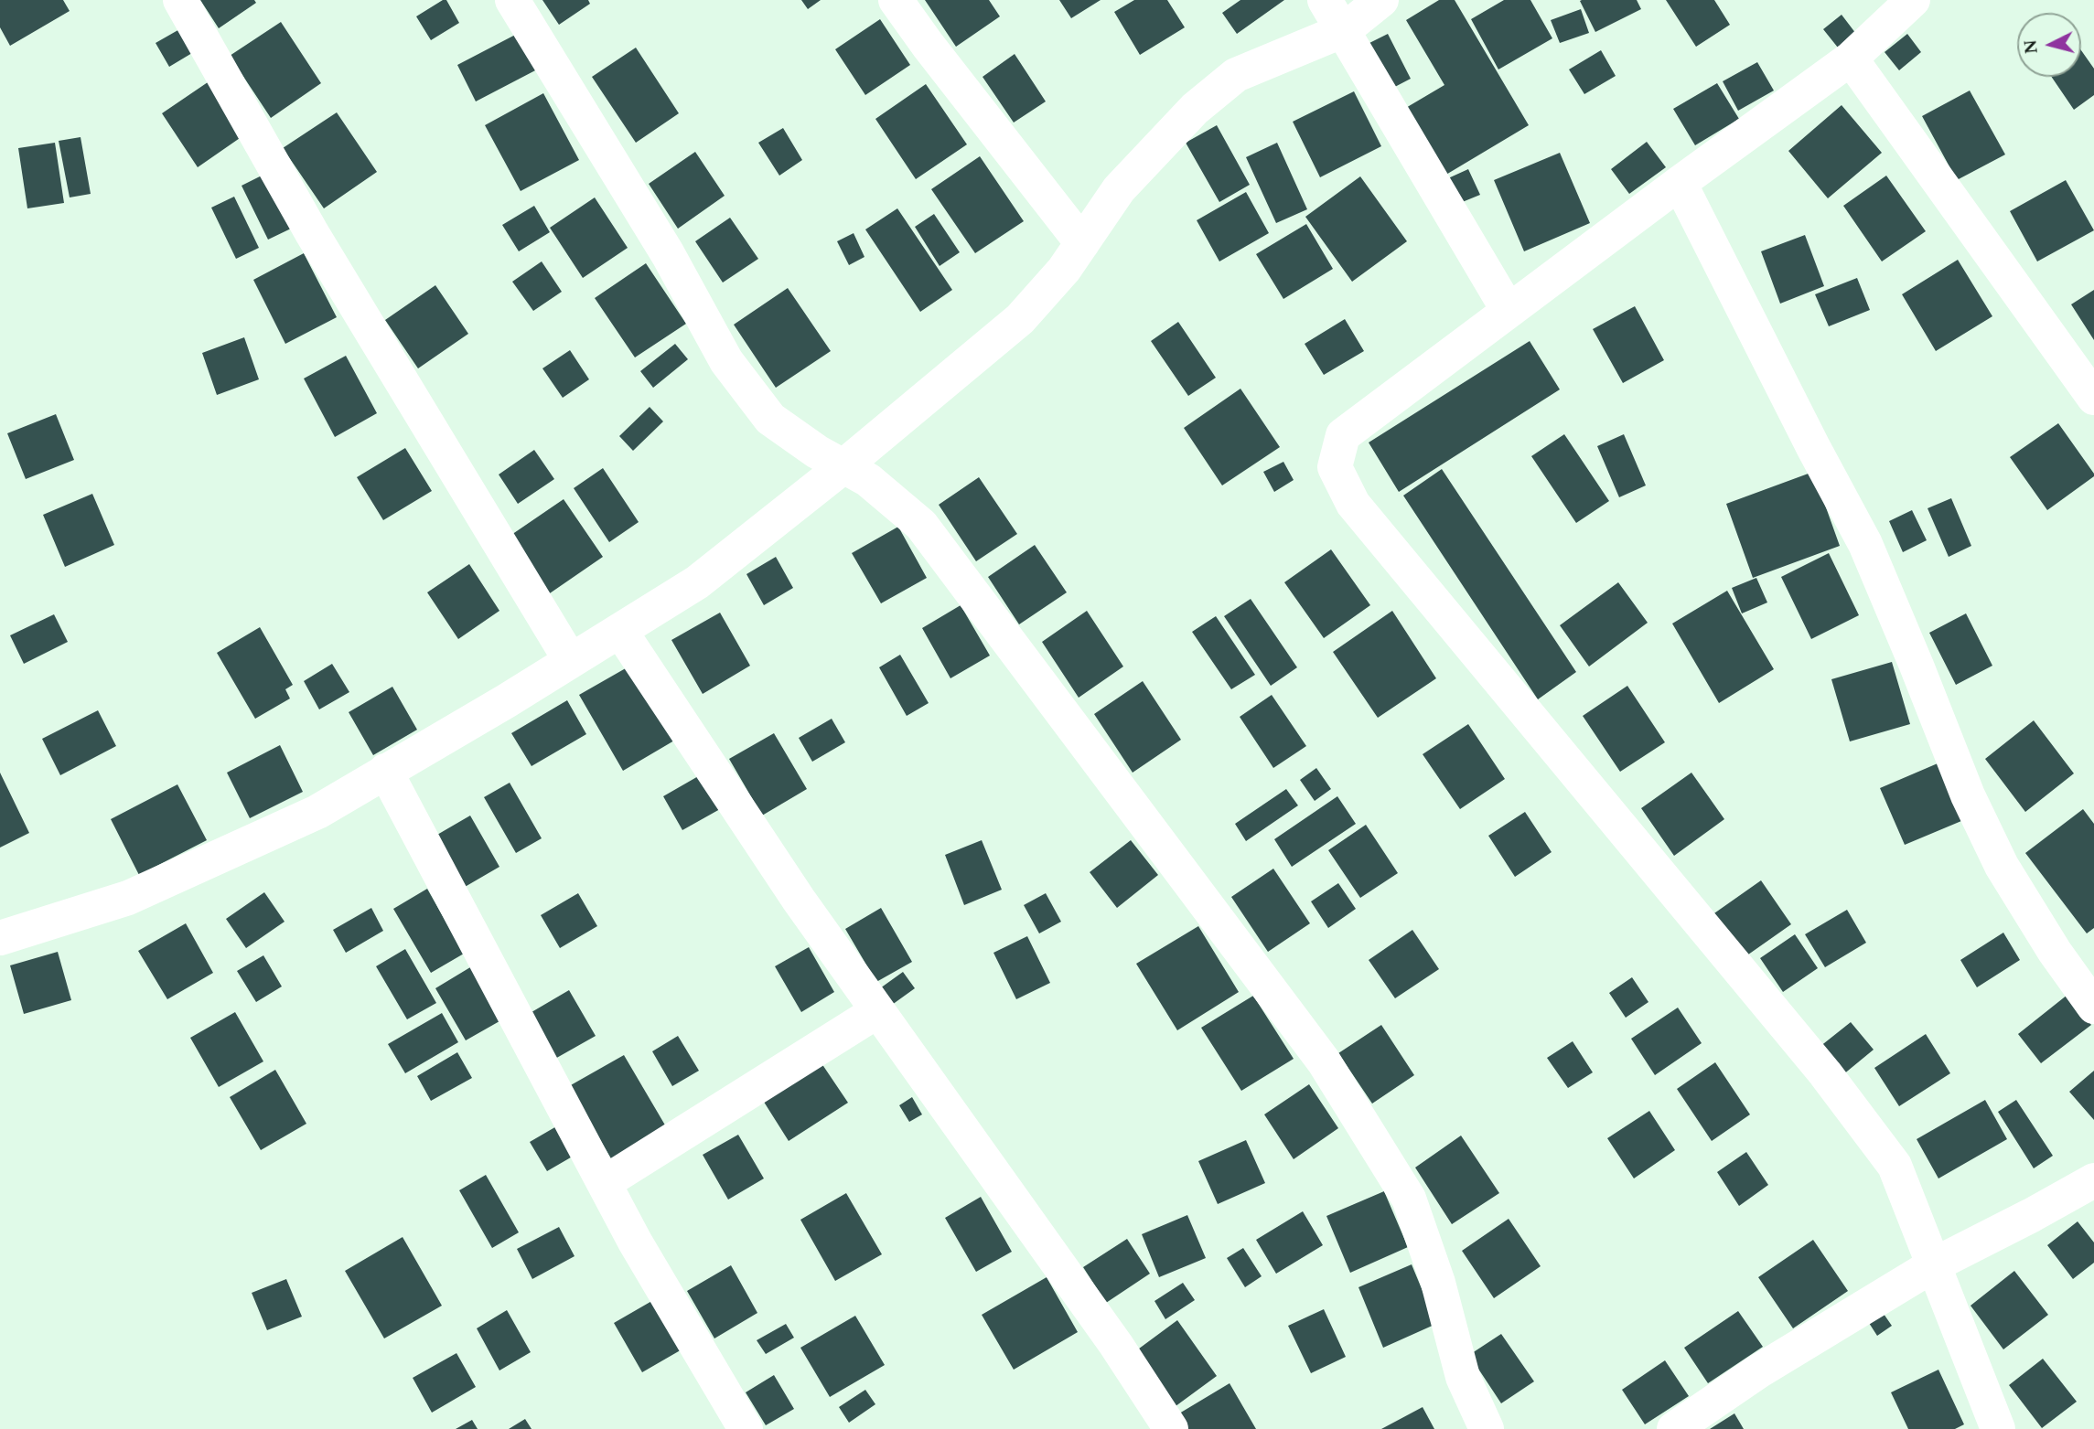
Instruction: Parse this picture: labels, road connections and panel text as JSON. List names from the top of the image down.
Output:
{
  "north": "left"
}
